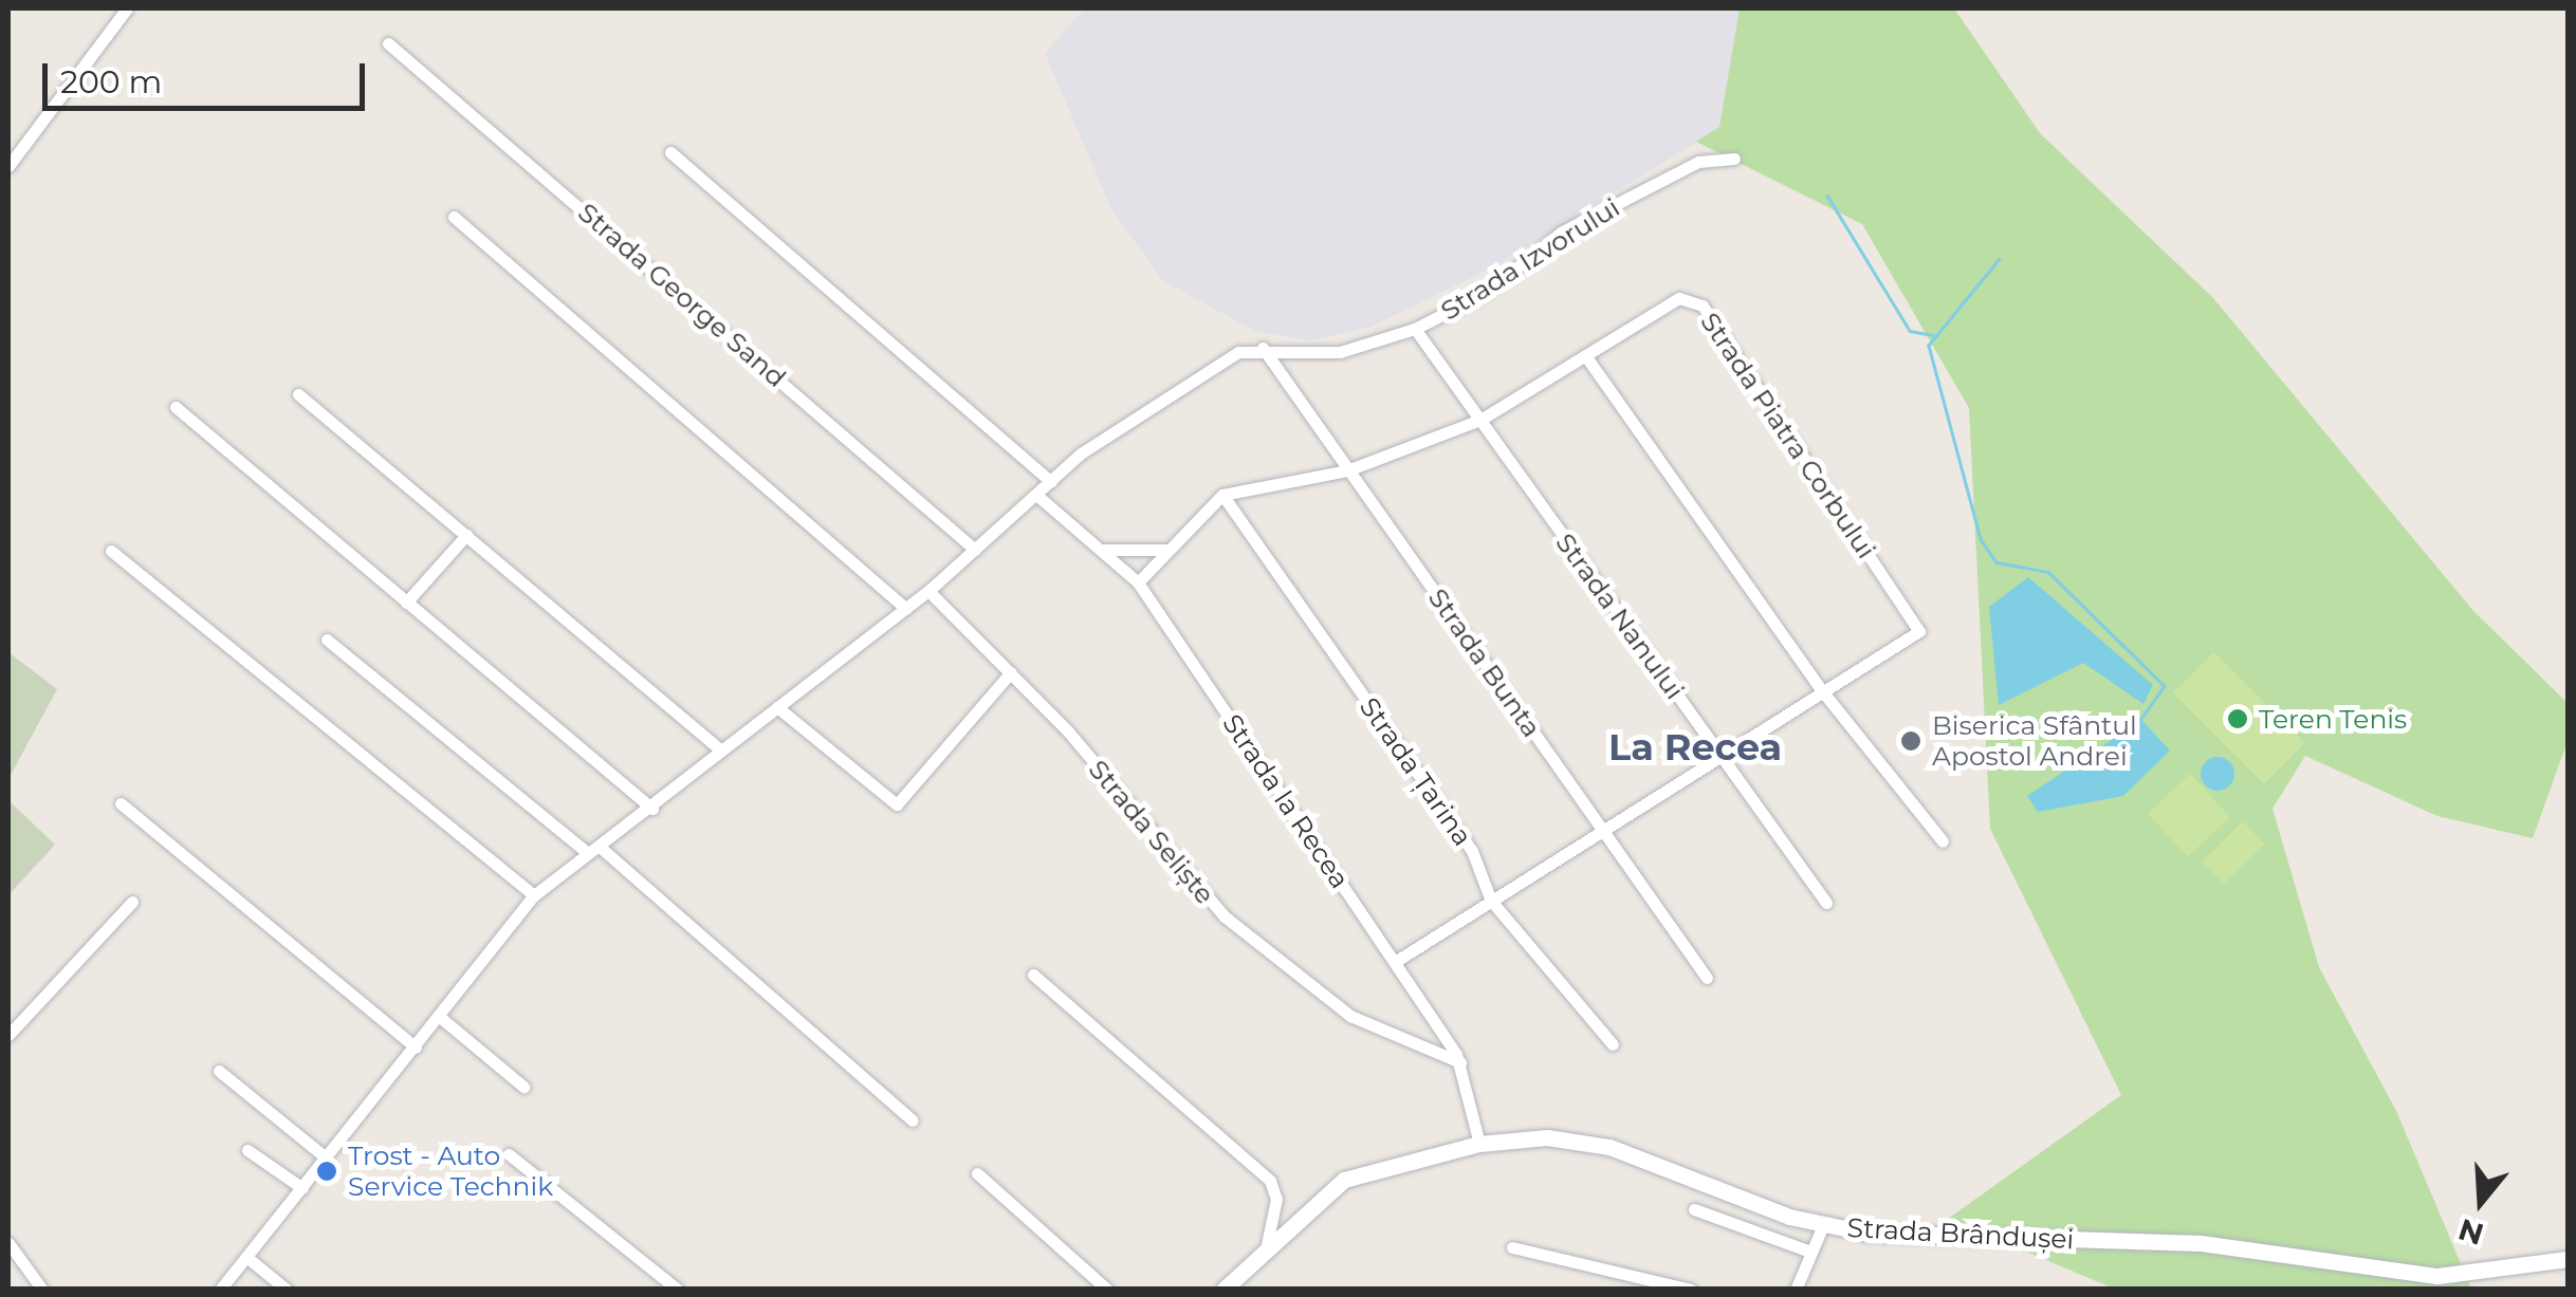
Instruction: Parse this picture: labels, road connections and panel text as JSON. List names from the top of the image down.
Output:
{
  "streets": {
    "main road": ["Strada Brândușei"],
    "street": [
      "Strada Izvorului",
      "Strada George Sand",
      "Strada Piatra Corbului",
      "Strada Nanului",
      "Strada Bunta",
      "Strada Țarina",
      "Strada la Recea",
      "Strada Seliște"
    ]
  },
  "crossings": [
    ["Strada Izvorului", "Strada George Sand"],
    ["Strada Izvorului", "Strada Nanului"],
    ["Strada Izvorului", "Strada Bunta"],
    ["Strada Izvorului", "Strada la Recea"],
    ["Strada Izvorului", "Strada Seliște"],
    ["Strada Piatra Corbului", "Strada Nanului"],
    ["Strada Piatra Corbului", "Strada Bunta"],
    ["Strada Piatra Corbului", "Strada Țarina"],
    ["Strada la Recea", "Strada Seliște"],
    ["Strada la Recea", "Strada Brândușei"]
  ],
  "districts": ["La Recea"],
  "places": ["Teren Tenis", "Biserica Sfântul Apostol Andrei", "Trost - Auto Service Technik"],
  "scale_bar": "200 m",
  "north": "bottom"
}
